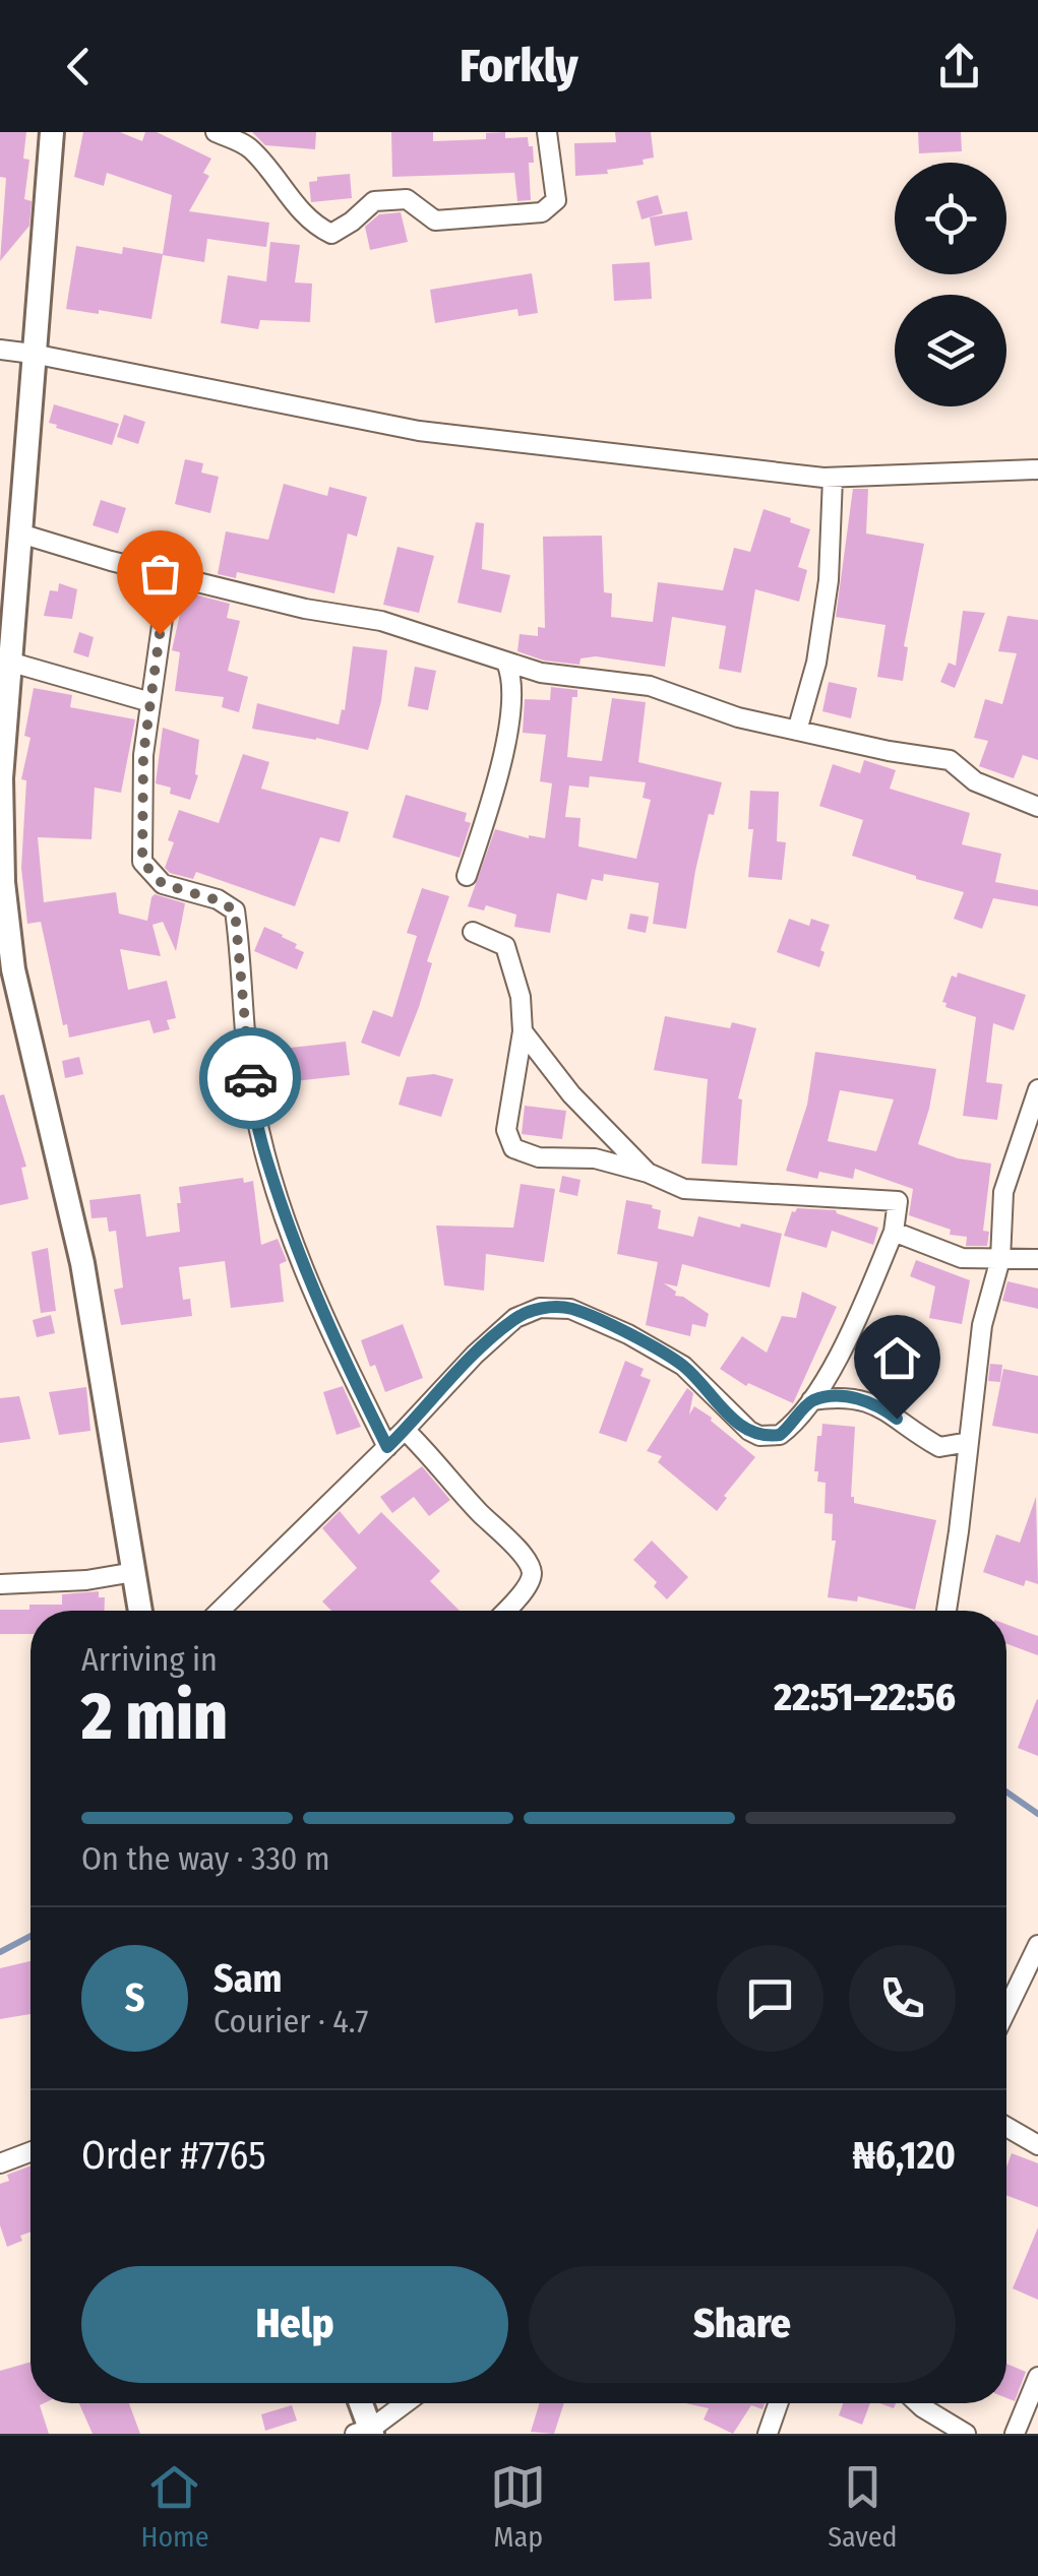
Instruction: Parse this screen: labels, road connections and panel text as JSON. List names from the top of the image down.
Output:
{
  "page": {
    "header": "Forkly",
    "heading": ["2 min", "Arriving in", "22:51–22:56"],
    "panel": [
      "Sam",
      "Courier · 4.7",
      "Order #7765",
      "₦6,120"
    ],
    "bar": "On the way · 330 m",
    "round": "S",
    "buttons": ["Help", "Share"],
    "tabs": ["Home", "Map", "Saved"]
  }
}
